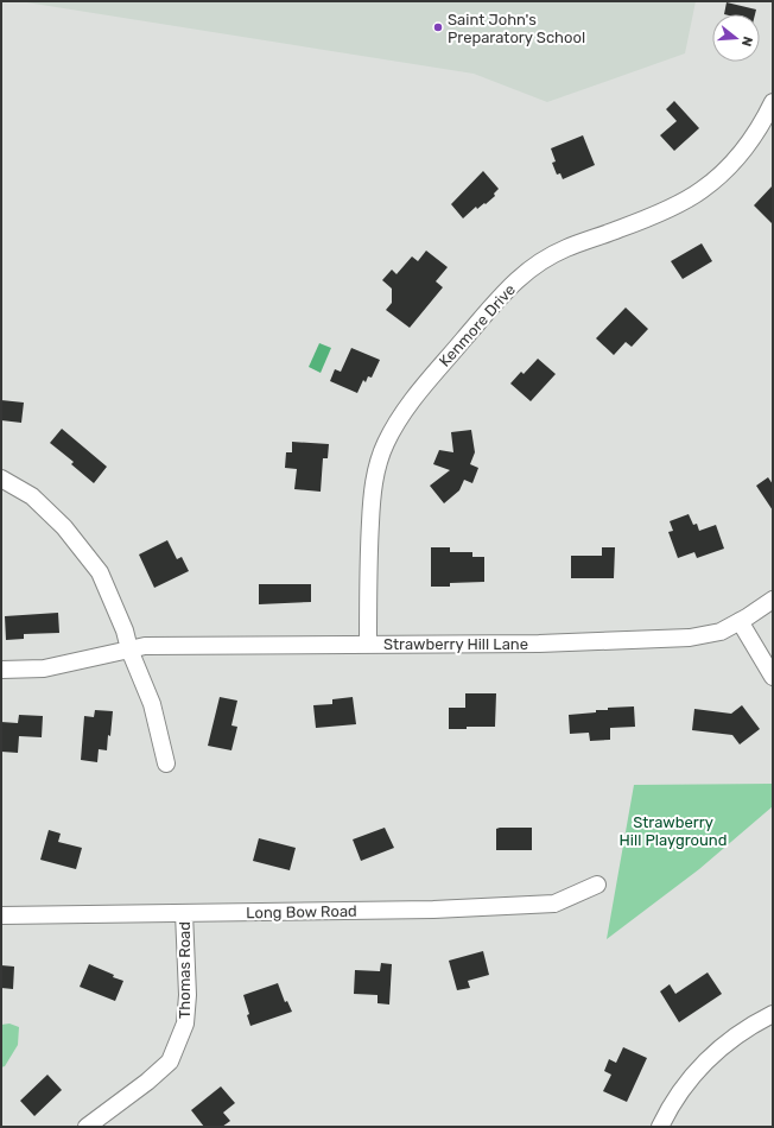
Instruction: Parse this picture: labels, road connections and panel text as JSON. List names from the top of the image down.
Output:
{
  "streets": {
    "street": [
      "Kenmore Drive",
      "Strawberry Hill Lane",
      "Long Bow Road",
      "Thomas Road"
    ]
  },
  "crossings": [
    ["Kenmore Drive", "Strawberry Hill Lane"],
    ["Long Bow Road", "Thomas Road"]
  ],
  "parks": ["Strawberry Hill Playground"],
  "places": ["Saint John's Preparatory School"],
  "north": "right"
}
